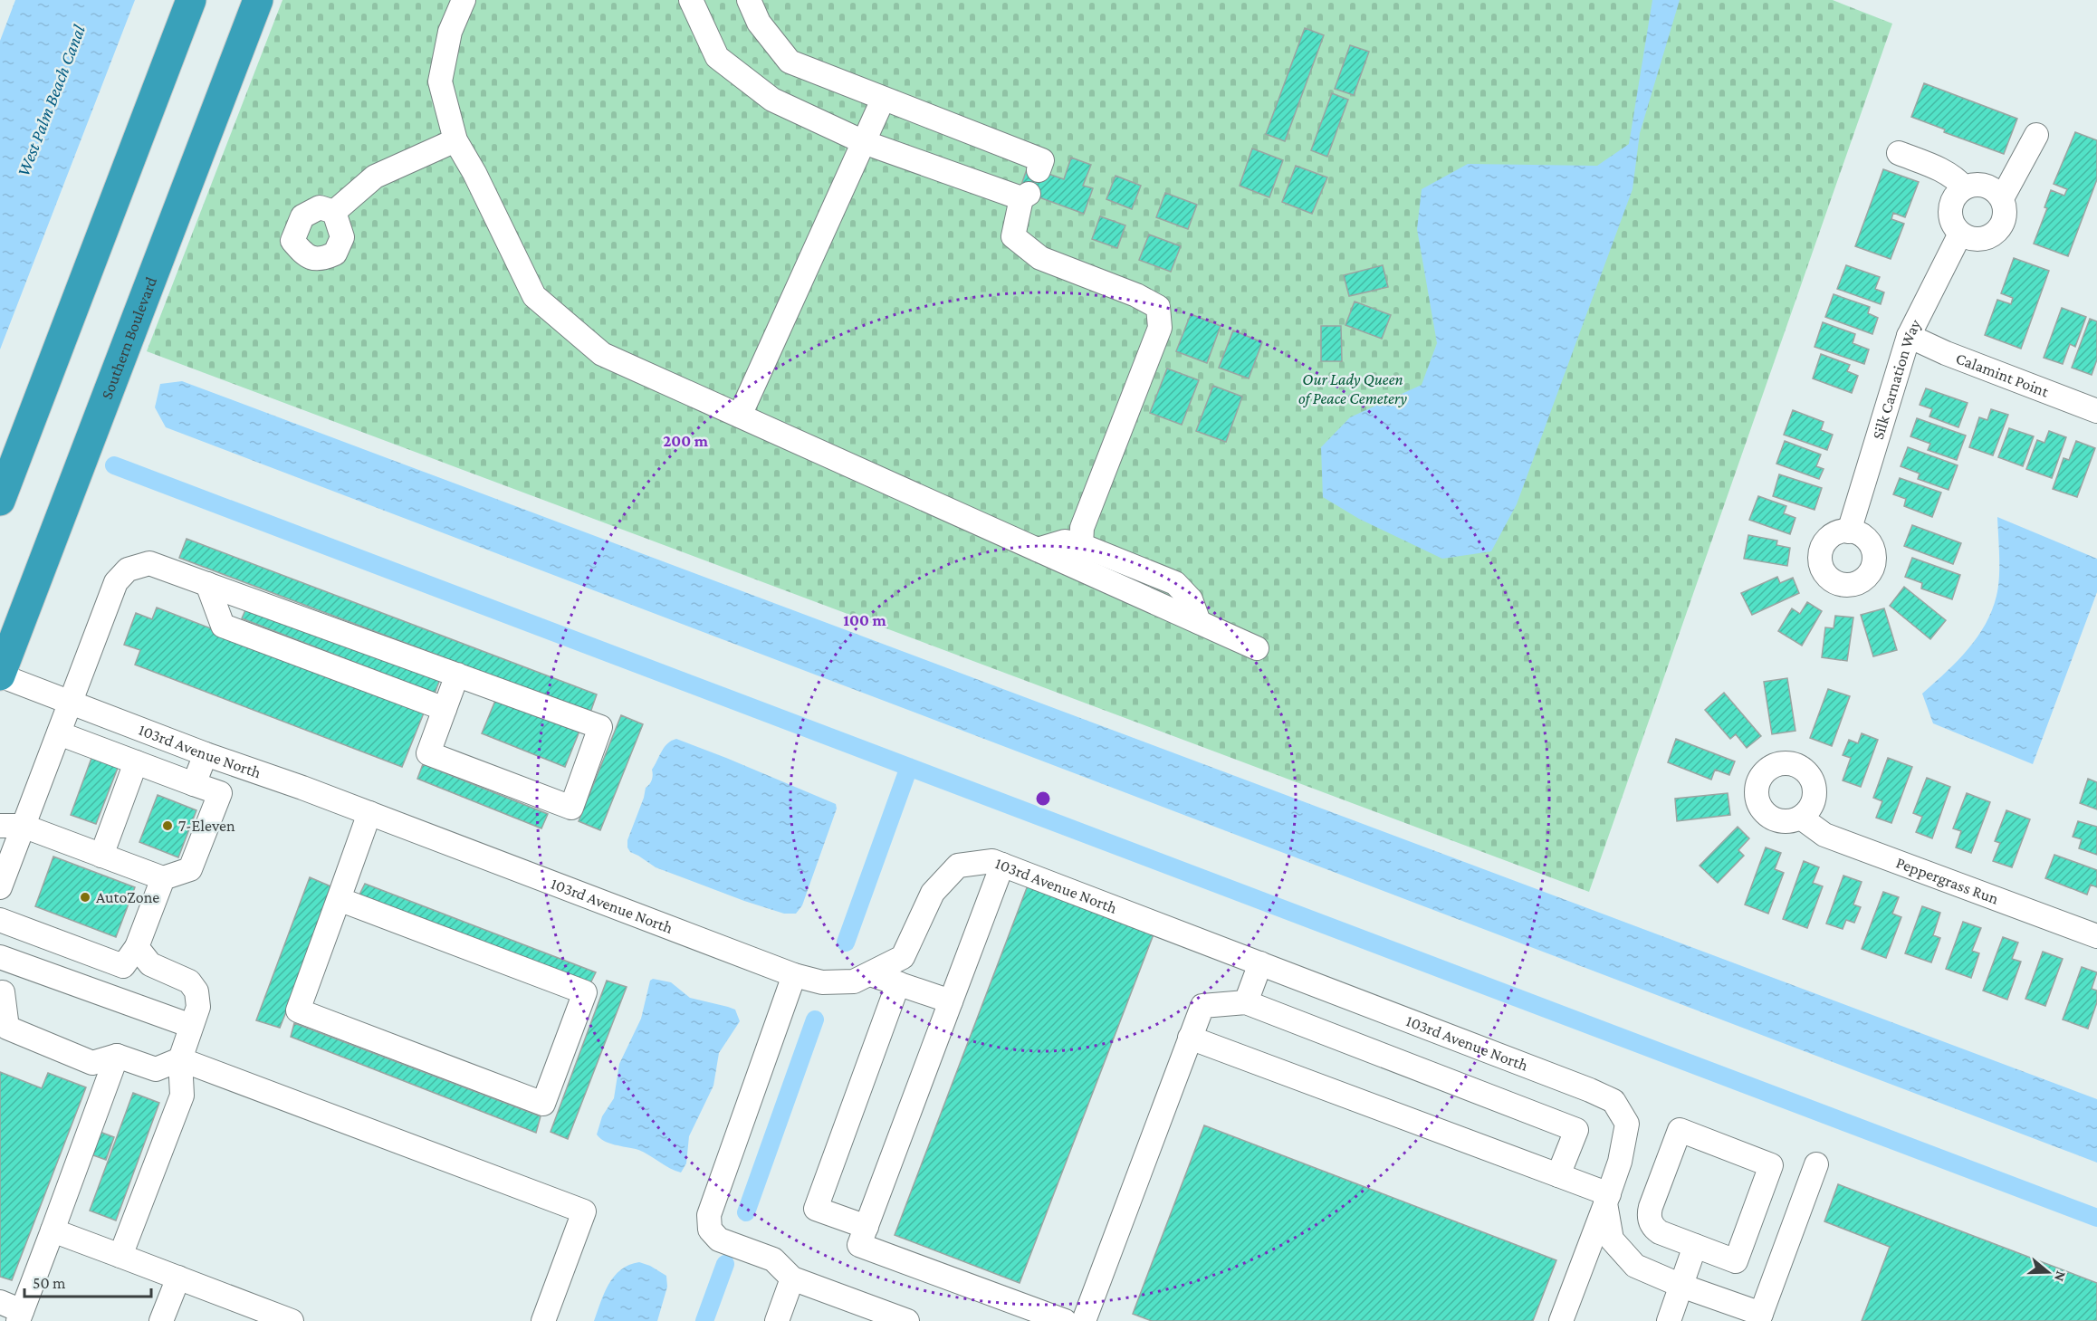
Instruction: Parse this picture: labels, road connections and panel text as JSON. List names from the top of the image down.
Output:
{
  "streets": {
    "highway": ["Southern Boulevard"],
    "street": [
      "Calamint Point",
      "Silk Carnation Way",
      "103rd Avenue North",
      "Peppergrass Run"
    ]
  },
  "crossings": [
    ["Southern Boulevard", "103rd Avenue North"],
    ["Calamint Point", "Silk Carnation Way"]
  ],
  "water": ["West Palm Beach Canal"],
  "parks": ["Our Lady Queen of Peace Cemetery"],
  "places": ["7-Eleven", "AutoZone"],
  "scale_bar": "50 m",
  "north": "right",
  "rings": ["200 m", "100 m"]
}
